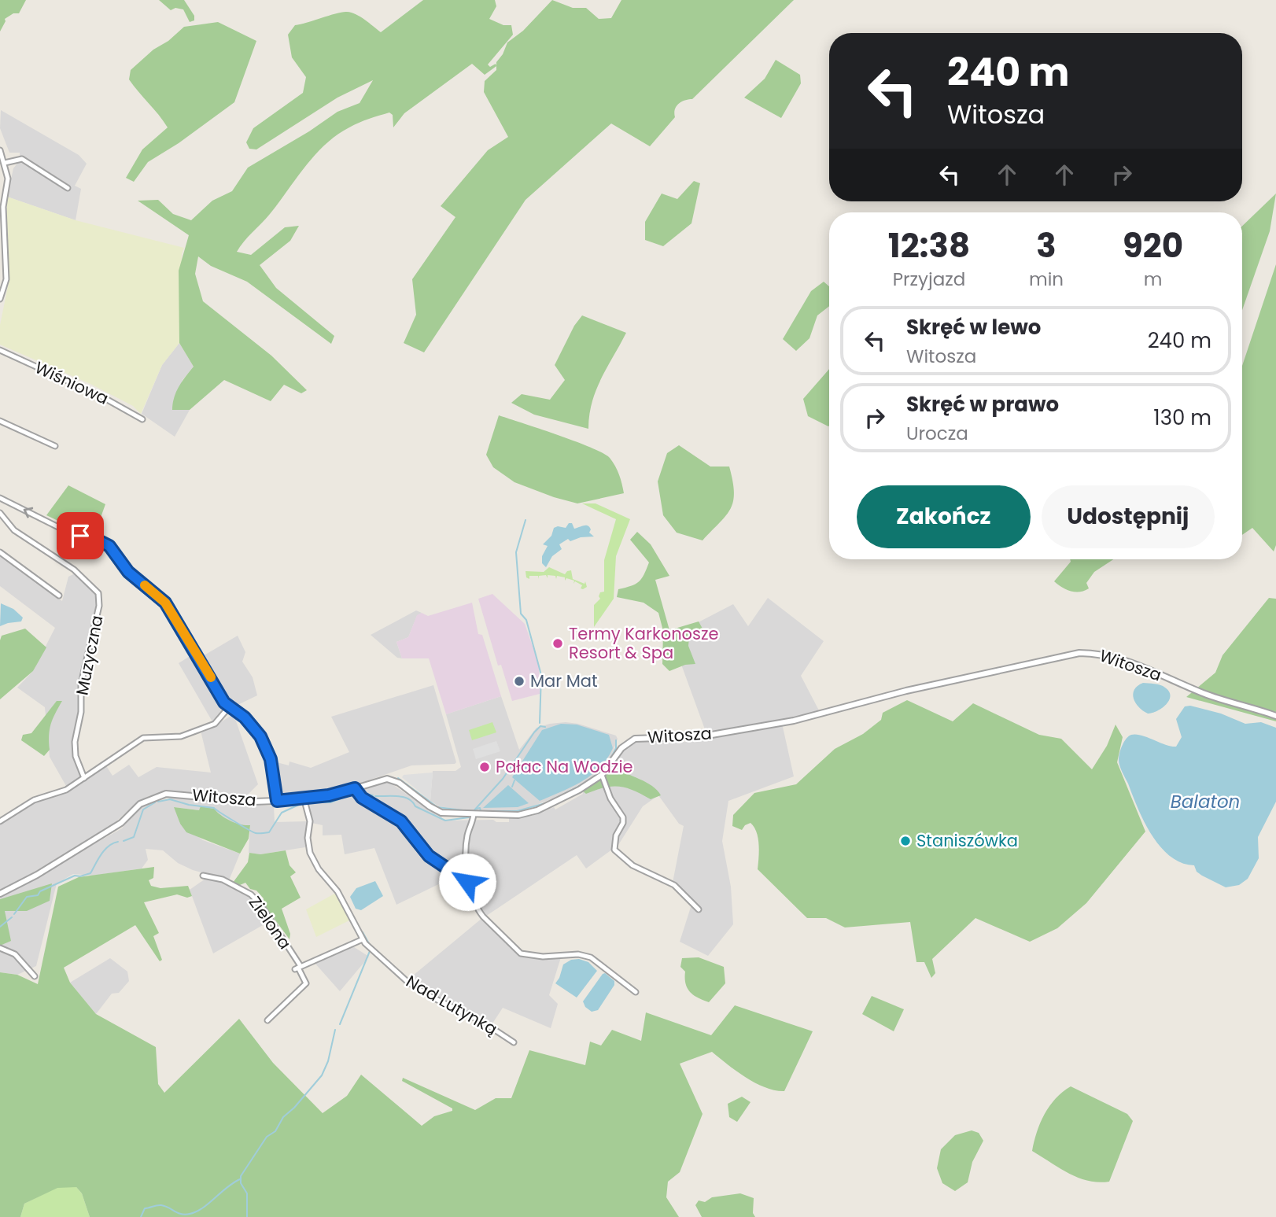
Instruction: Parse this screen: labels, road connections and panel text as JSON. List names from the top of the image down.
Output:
{
  "streets": {
    "street": [
      "Wiśniowa",
      "Muzyczna",
      "Witosza",
      "Zielona",
      "Nad Lutynką"
    ]
  },
  "crossings": [
    ["Witosza", "Nad Lutynką"]
  ],
  "water": ["Balaton"],
  "places": [
    "Termy Karkonosze Resort & Spa",
    "Mar Mat",
    "Pałac Na Wodzie",
    "Staniszówka"
  ],
  "page": {
    "turn": ["240 m", "Witosza"],
    "eta": [
      "12:38",
      "Przyjazd",
      "3",
      "min",
      "920",
      "m"
    ],
    "list": [
      {
        "name": "Skręć w lewo",
        "note": "Witosza",
        "value": "240 m"
      },
      {
        "name": "Skręć w prawo",
        "note": "Urocza",
        "value": "130 m"
      }
    ],
    "buttons": ["Zakończ", "Udostępnij"]
  }
}
